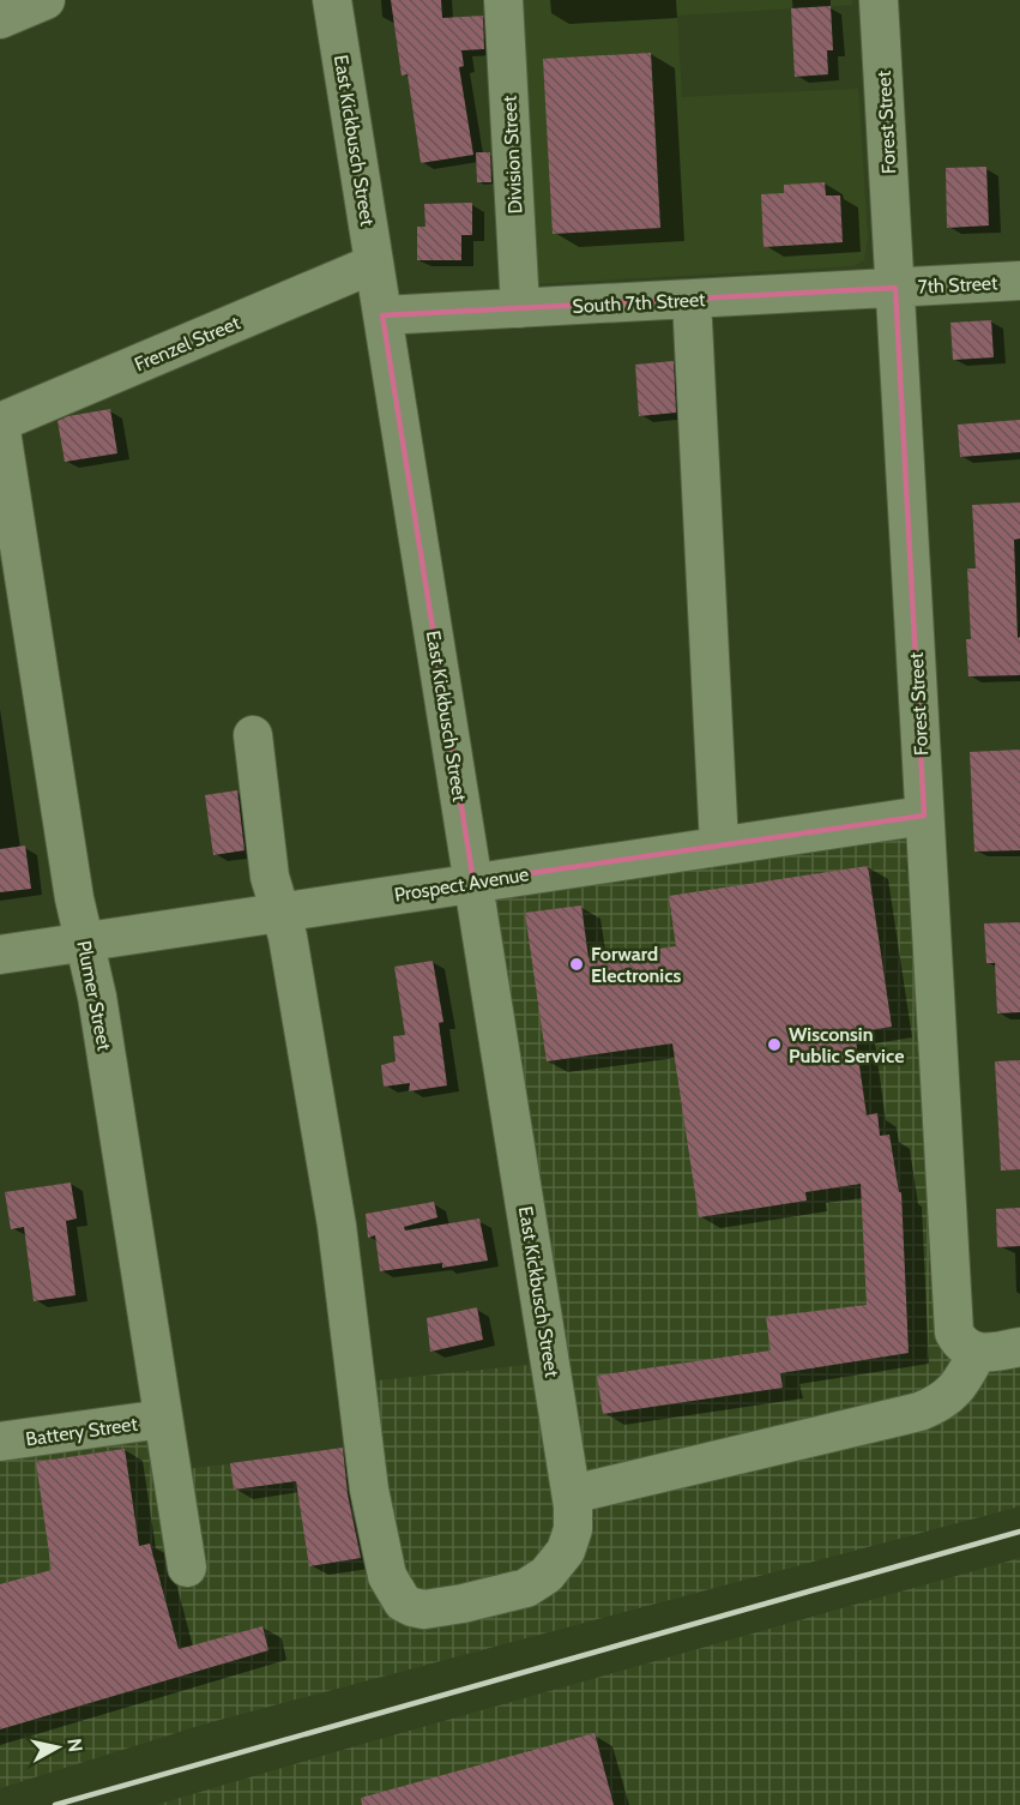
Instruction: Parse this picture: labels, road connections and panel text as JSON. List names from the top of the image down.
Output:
{
  "streets": {
    "street": [
      "Forest Street",
      "East Kickbusch Street",
      "Division Street",
      "7th Street",
      "South 7th Street",
      "Frenzel Street",
      "Prospect Avenue",
      "Plumer Street",
      "Battery Street"
    ]
  },
  "crossings": [
    ["Forest Street", "7th Street"],
    ["Forest Street", "South 7th Street"],
    ["Forest Street", "Prospect Avenue"],
    ["East Kickbusch Street", "South 7th Street"],
    ["East Kickbusch Street", "Frenzel Street"],
    ["East Kickbusch Street", "Prospect Avenue"],
    ["Division Street", "South 7th Street"],
    ["7th Street", "South 7th Street"],
    ["Frenzel Street", "Plumer Street"],
    ["Prospect Avenue", "Plumer Street"],
    ["Plumer Street", "Battery Street"]
  ],
  "places": ["Forward Electronics", "Wisconsin Public Service"],
  "north": "right"
}
